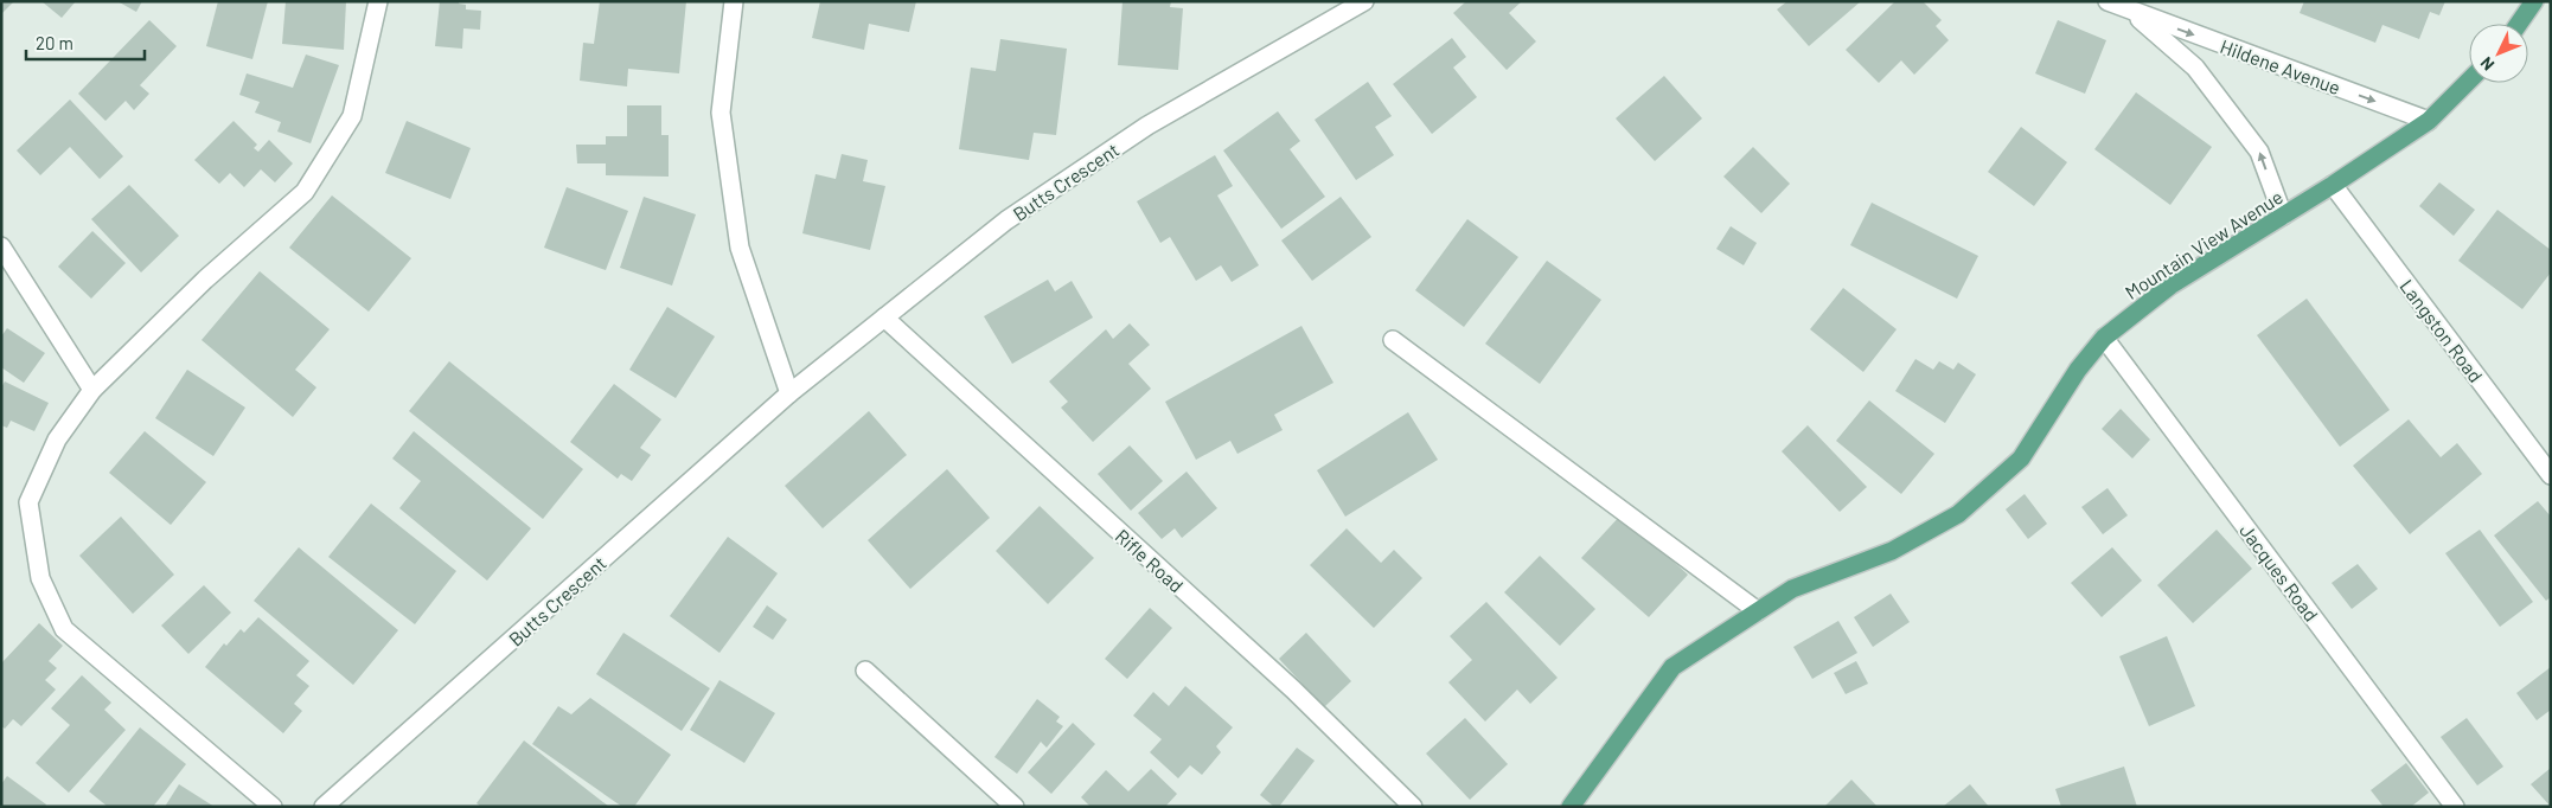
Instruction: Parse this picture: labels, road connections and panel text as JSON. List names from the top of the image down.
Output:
{
  "streets": {
    "main road": ["Mountain View Avenue"],
    "street": [
      "Hildene Avenue",
      "Butts Crescent",
      "Langston Road",
      "Rifle Road",
      "Jacques Road"
    ]
  },
  "crossings": [
    ["Hildene Avenue", "Mountain View Avenue"],
    ["Butts Crescent", "Rifle Road"],
    ["Mountain View Avenue", "Langston Road"],
    ["Mountain View Avenue", "Jacques Road"]
  ],
  "scale_bar": "20 m",
  "north": "bottom left"
}
